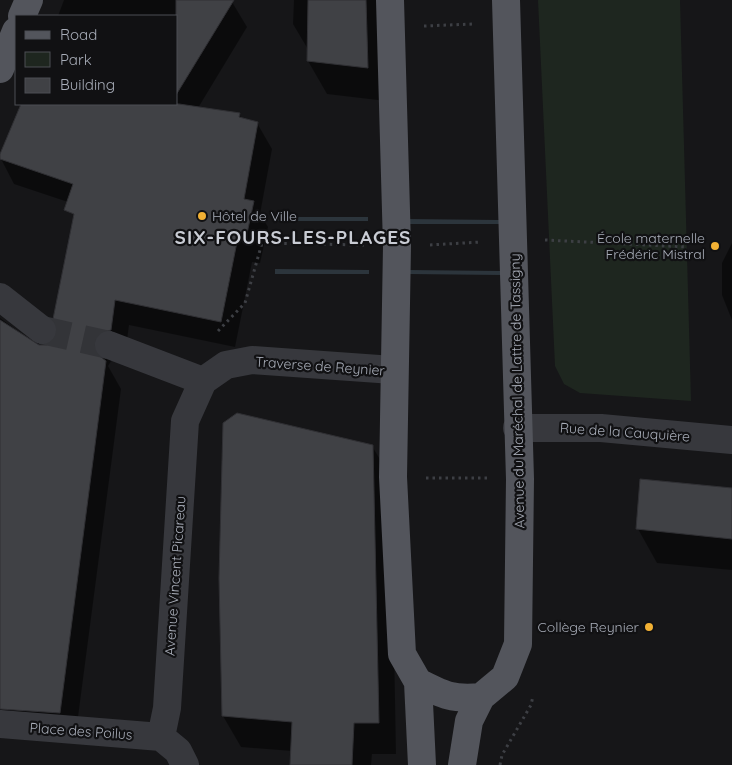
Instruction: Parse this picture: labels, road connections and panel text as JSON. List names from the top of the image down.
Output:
{
  "streets": {
    "main road": ["Avenue du Maréchal de Lattre de Tassigny"],
    "street": [
      "Traverse de Reynier",
      "Rue de la Cauquière",
      "Avenue Vincent Picareau",
      "Place des Poilus"
    ]
  },
  "crossings": [
    ["Traverse de Reynier", "Avenue Vincent Picareau"],
    ["Avenue du Maréchal de Lattre de Tassigny", "Rue de la Cauquière"],
    ["Avenue Vincent Picareau", "Place des Poilus"]
  ],
  "districts": ["SIX-FOURS-LES-PLAGES"],
  "places": ["Hôtel de Ville", "École maternelle Frédéric Mistral", "Collège Reynier"],
  "legend": ["Road", "Park", "Building"]
}
